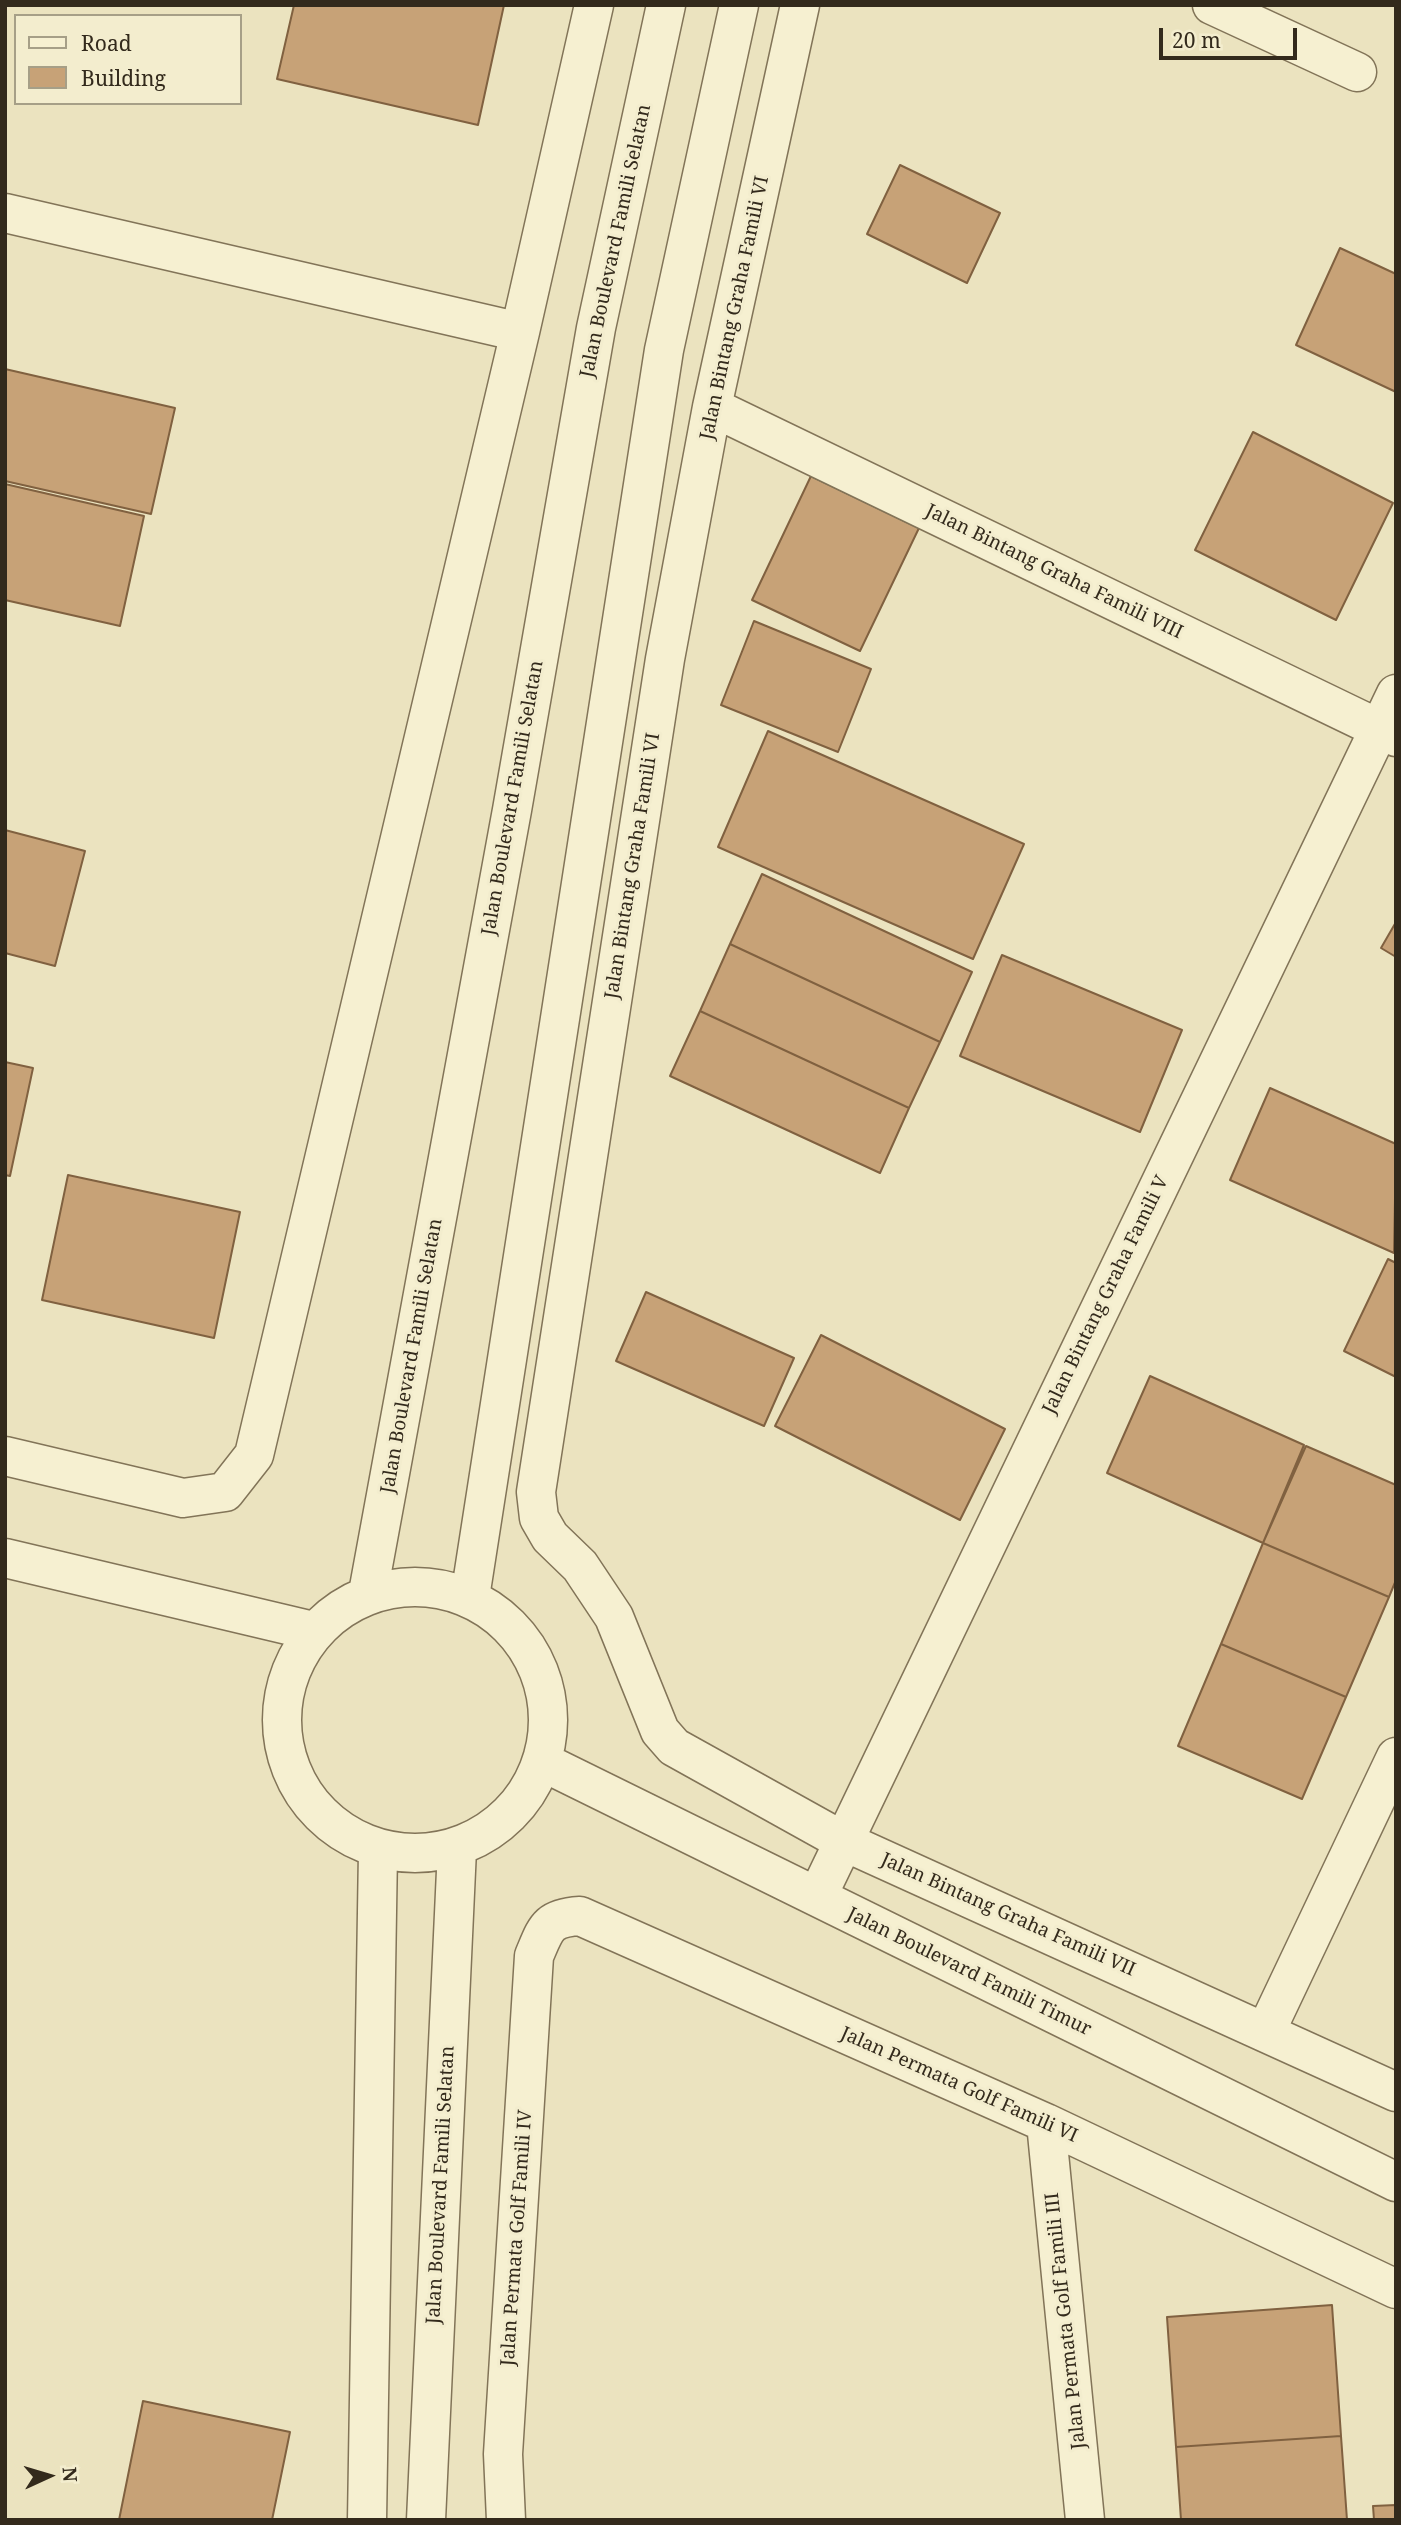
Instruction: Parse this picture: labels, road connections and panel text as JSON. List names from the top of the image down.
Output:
{
  "streets": {
    "street": [
      "Jalan Boulevard Famili Selatan",
      "Jalan Bintang Graha Famili VI",
      "Jalan Bintang Graha Famili VIII",
      "Jalan Bintang Graha Famili V",
      "Jalan Bintang Graha Famili VII",
      "Jalan Boulevard Famili Timur",
      "Jalan Permata Golf Famili VI",
      "Jalan Permata Golf Famili IV",
      "Jalan Permata Golf Famili III"
    ]
  },
  "crossings": [
    ["Jalan Bintang Graha Famili VI", "Jalan Bintang Graha Famili VIII"],
    ["Jalan Bintang Graha Famili VI", "Jalan Bintang Graha Famili VII"],
    ["Jalan Bintang Graha Famili VIII", "Jalan Bintang Graha Famili V"],
    ["Jalan Bintang Graha Famili V", "Jalan Bintang Graha Famili VII"],
    ["Jalan Bintang Graha Famili V", "Jalan Boulevard Famili Timur"],
    ["Jalan Permata Golf Famili VI", "Jalan Permata Golf Famili IV"],
    ["Jalan Permata Golf Famili VI", "Jalan Permata Golf Famili III"]
  ],
  "legend": ["Road", "Building"],
  "scale_bar": "20 m",
  "north": "right"
}
